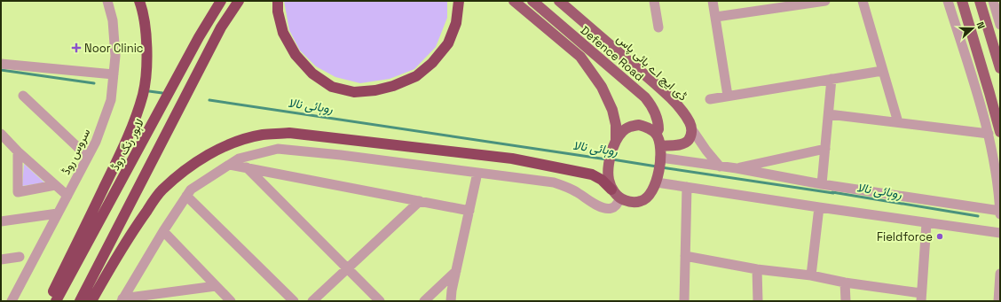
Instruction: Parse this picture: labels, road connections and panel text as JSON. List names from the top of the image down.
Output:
{
  "streets": {
    "highway": ["لاہور رنگ روڈ"],
    "main road": ["Defence Road", "ڈی ایچ اے بائی پاس"],
    "street": ["سروس روڈ"]
  },
  "water": ["روہائی نالا"],
  "places": {
    "health": ["Noor Clinic"],
    "other": ["Fieldforce"]
  },
  "north": "right"
}
